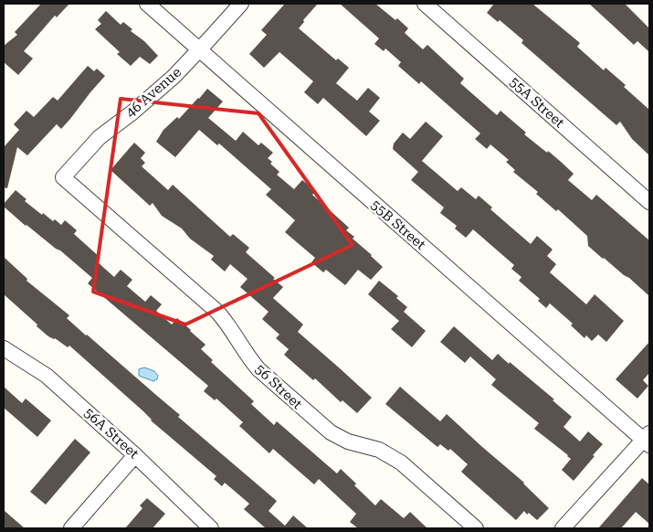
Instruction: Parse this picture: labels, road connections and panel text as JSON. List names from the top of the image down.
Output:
{
  "streets": {
    "street": [
      "46 Avenue",
      "55A Street",
      "55B Street",
      "56 Street",
      "56A Street"
    ]
  },
  "crossings": [
    ["46 Avenue", "55B Street"],
    ["46 Avenue", "56 Street"]
  ]
}
